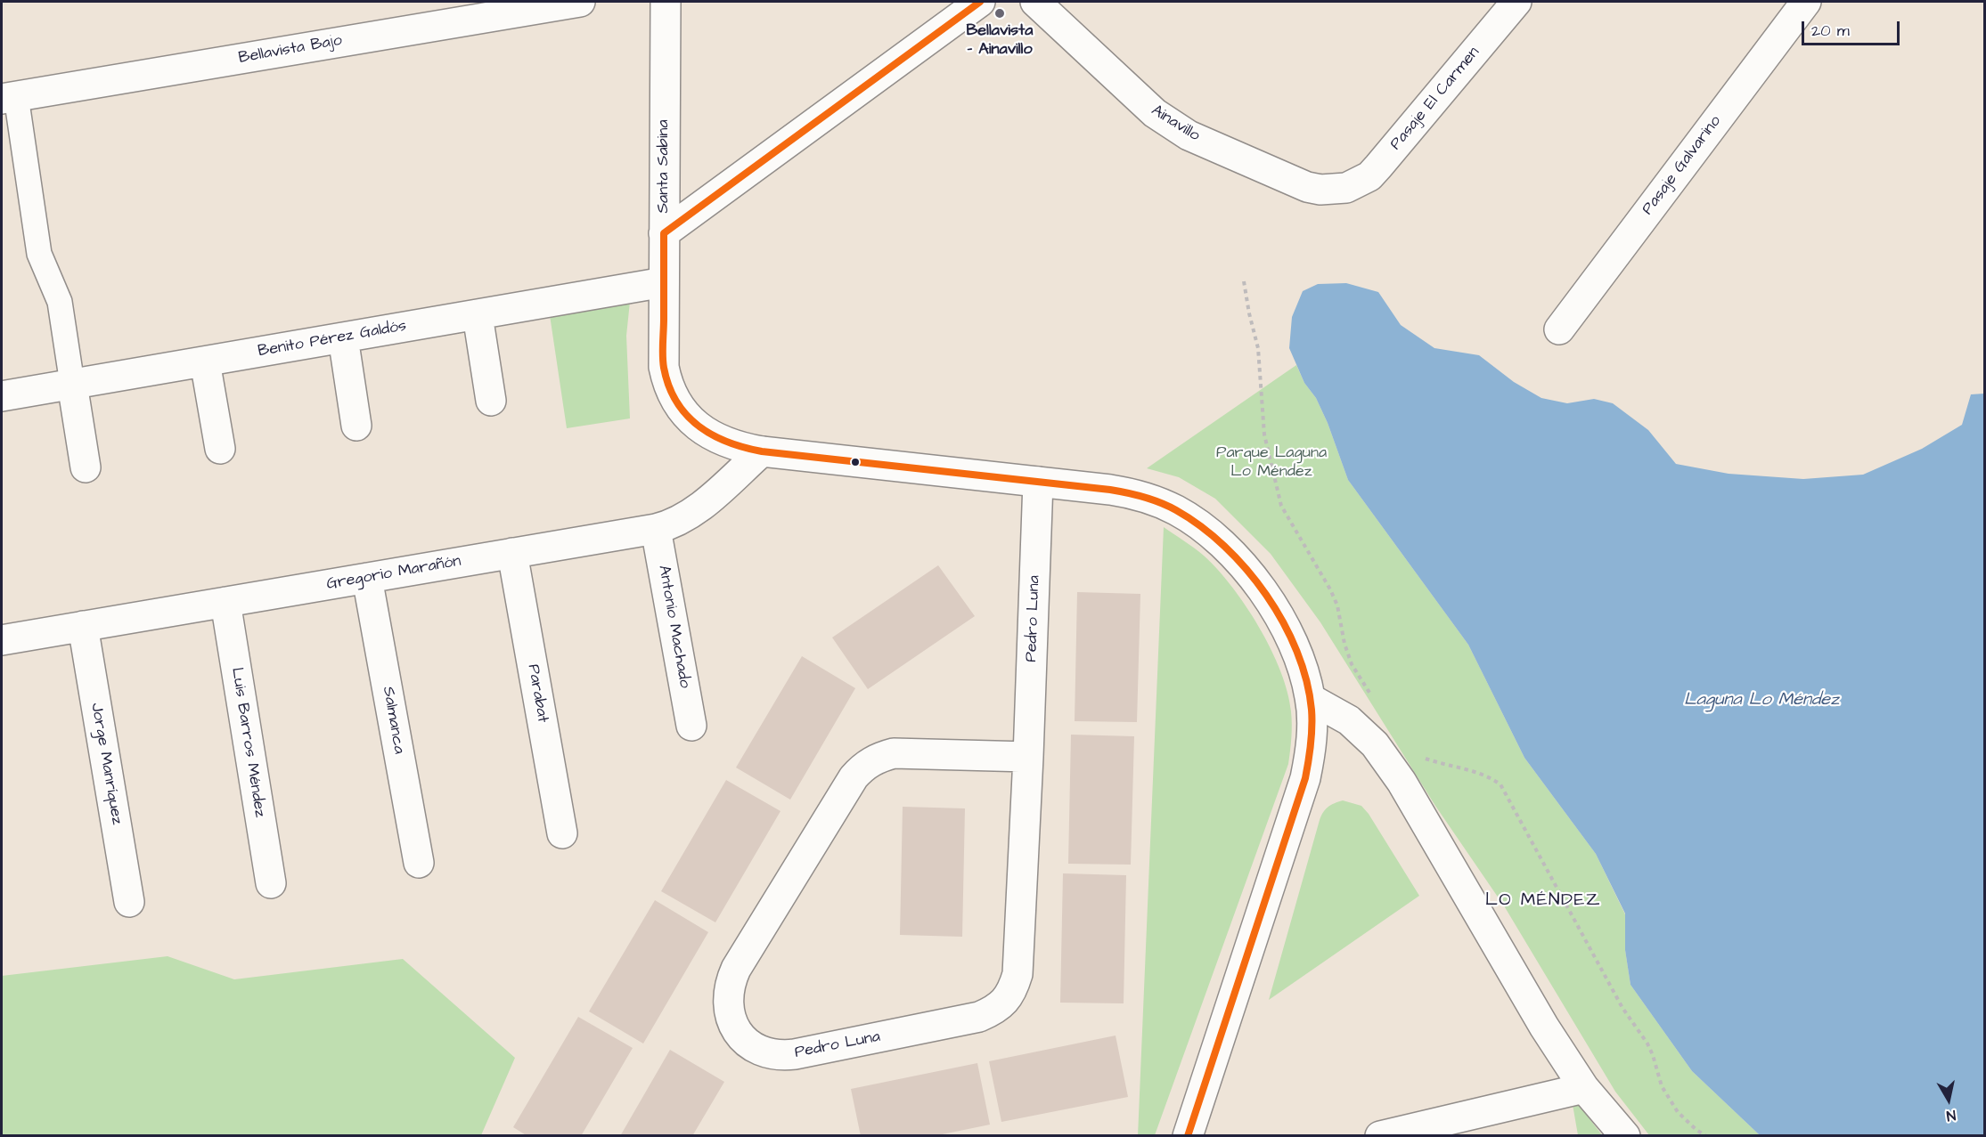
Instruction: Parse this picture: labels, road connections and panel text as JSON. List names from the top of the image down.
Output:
{
  "streets": {
    "street": [
      "Bellavista Bajo",
      "Pasaje El Carmen",
      "Ainavillo",
      "Pasaje Galvarino",
      "Santa Sabina",
      "Benito Pérez Galdós",
      "Gregorio Marañón",
      "Pedro Luna",
      "Antonio Machado",
      "Parabat",
      "Salmanca",
      "Luis Barros Méndez",
      "Jorge Manríquez"
    ]
  },
  "crossings": [
    ["Pasaje El Carmen", "Ainavillo"],
    ["Santa Sabina", "Benito Pérez Galdós"],
    ["Santa Sabina", "Gregorio Marañón"],
    ["Santa Sabina", "Pedro Luna"],
    ["Gregorio Marañón", "Antonio Machado"],
    ["Gregorio Marañón", "Parabat"],
    ["Gregorio Marañón", "Salmanca"],
    ["Gregorio Marañón", "Luis Barros Méndez"],
    ["Gregorio Marañón", "Jorge Manríquez"]
  ],
  "districts": ["LO MÉNDEZ"],
  "water": ["Laguna Lo Méndez"],
  "parks": ["Parque Laguna Lo Méndez"],
  "places": ["Bellavista - Ainavillo"],
  "scale_bar": "20 m",
  "north": "bottom"
}
